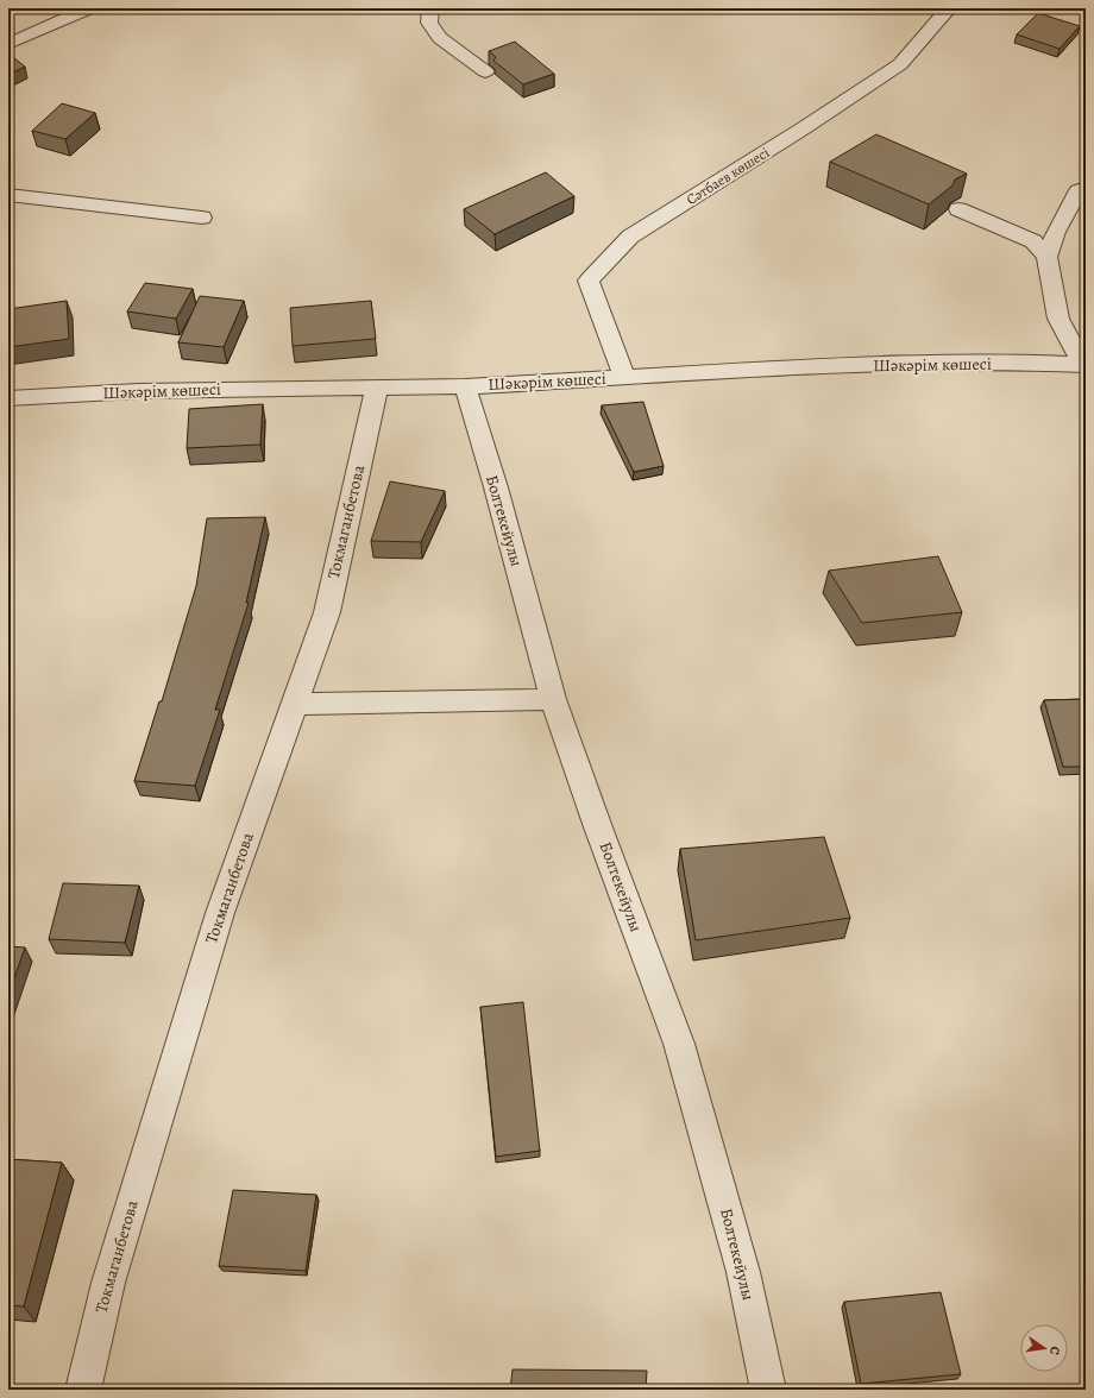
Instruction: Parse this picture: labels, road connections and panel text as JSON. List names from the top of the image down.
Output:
{
  "streets": {
    "street": [
      "Сәтбаев көшесі",
      "Шәкәрім көшесі",
      "Болтекейулы",
      "Токмаганбетова"
    ]
  },
  "crossings": [
    ["Сәтбаев көшесі", "Шәкәрім көшесі"],
    ["Шәкәрім көшесі", "Болтекейулы"],
    ["Шәкәрім көшесі", "Токмаганбетова"]
  ],
  "north": "right"
}
